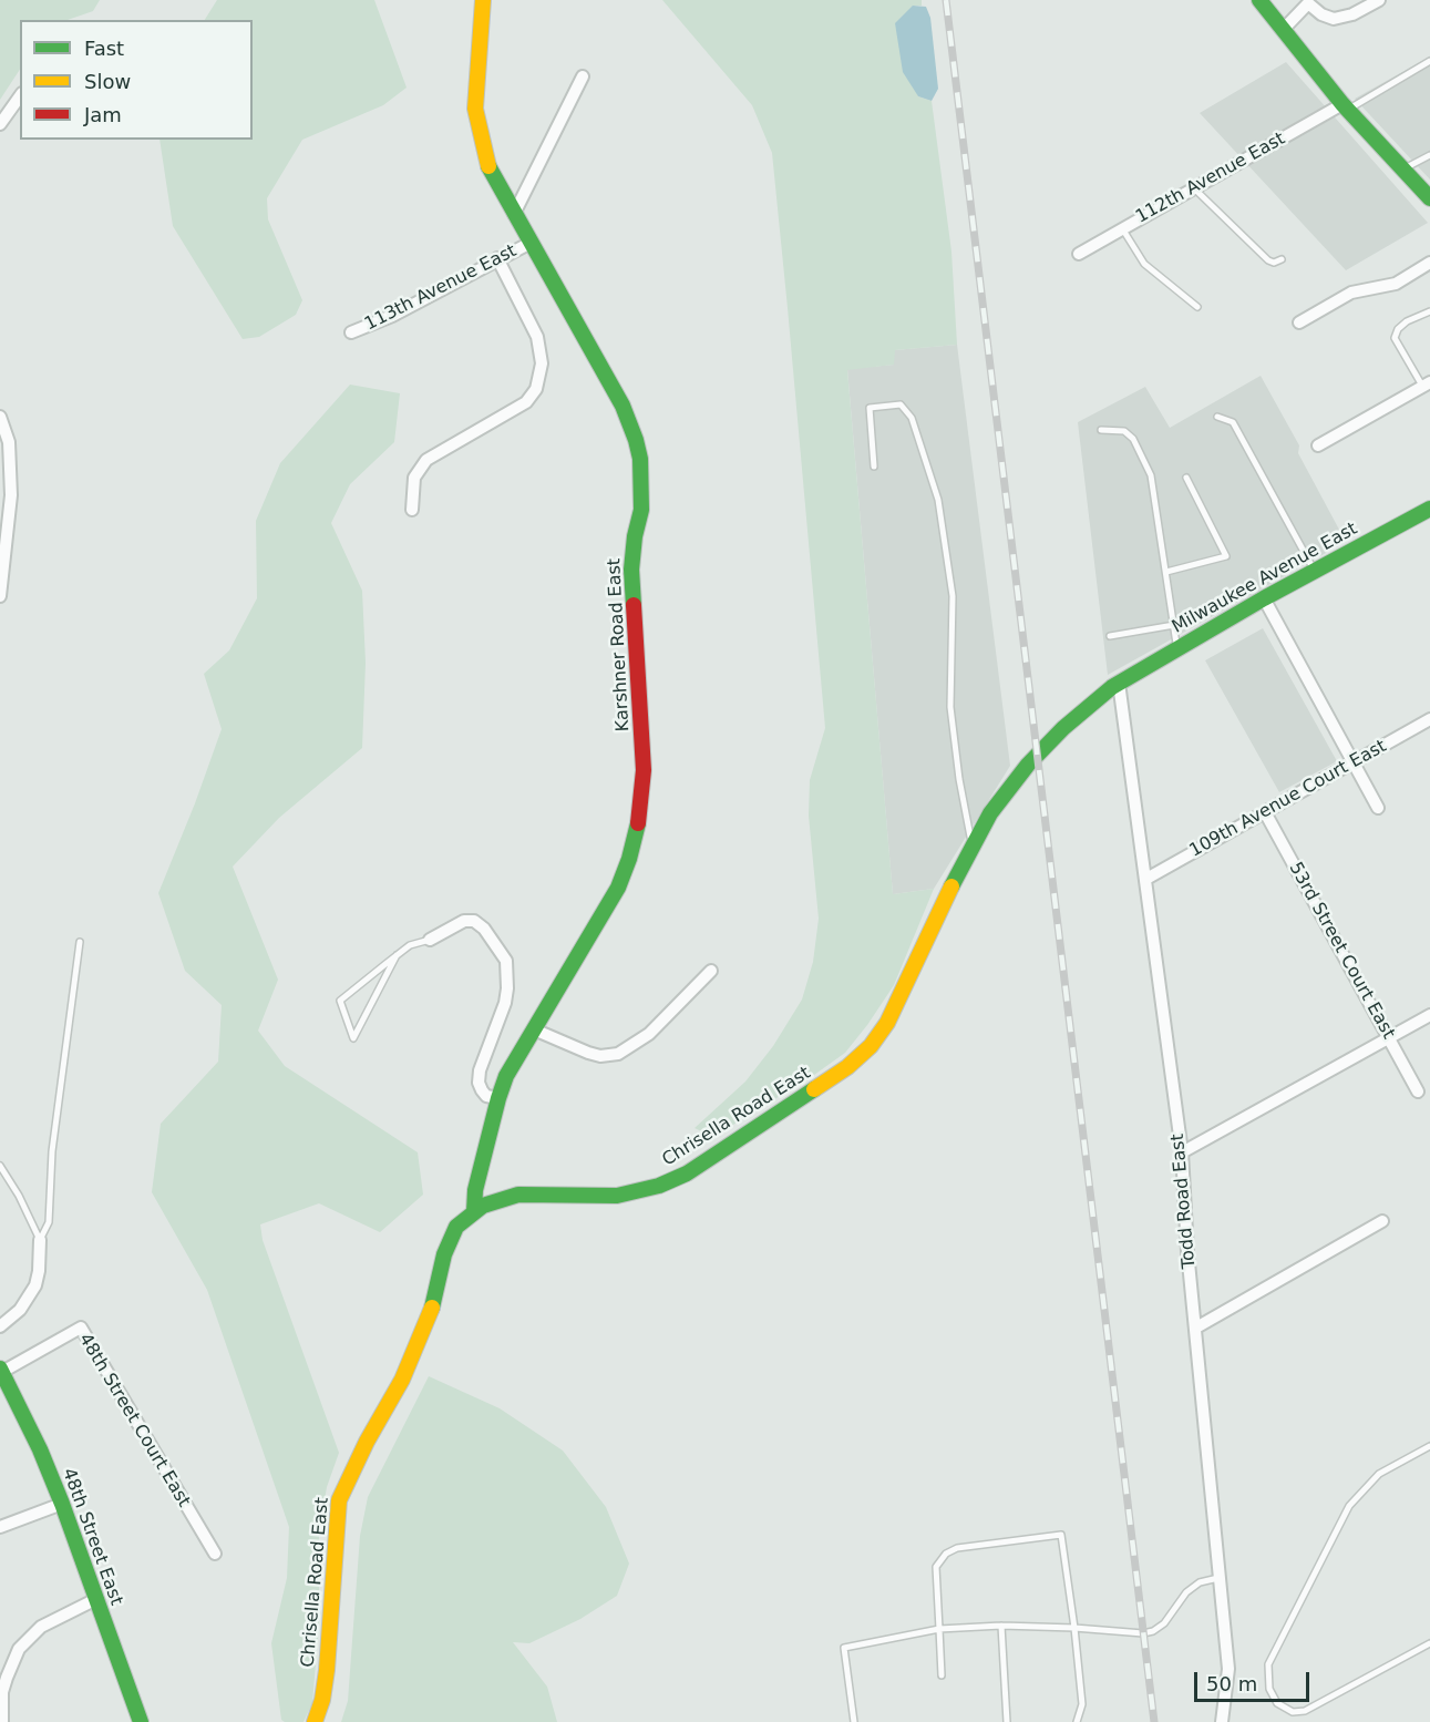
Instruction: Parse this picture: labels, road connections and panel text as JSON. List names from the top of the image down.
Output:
{
  "streets": {
    "street": [
      "112th Avenue East",
      "113th Avenue East",
      "Milwaukee Avenue East",
      "Karshner Road East",
      "109th Avenue Court East",
      "53rd Street Court East",
      "Chrisella Road East",
      "Todd Road East",
      "48th Street Court East",
      "48th Street East"
    ]
  },
  "crossings": [
    ["113th Avenue East", "Karshner Road East"],
    ["Milwaukee Avenue East", "Chrisella Road East"],
    ["Milwaukee Avenue East", "Todd Road East"],
    ["Karshner Road East", "Chrisella Road East"],
    ["109th Avenue Court East", "53rd Street Court East"],
    ["109th Avenue Court East", "Todd Road East"],
    ["Chrisella Road East", "Todd Road East"],
    ["48th Street Court East", "48th Street East"]
  ],
  "legend": ["Fast", "Slow", "Jam"],
  "scale_bar": "50 m"
}
